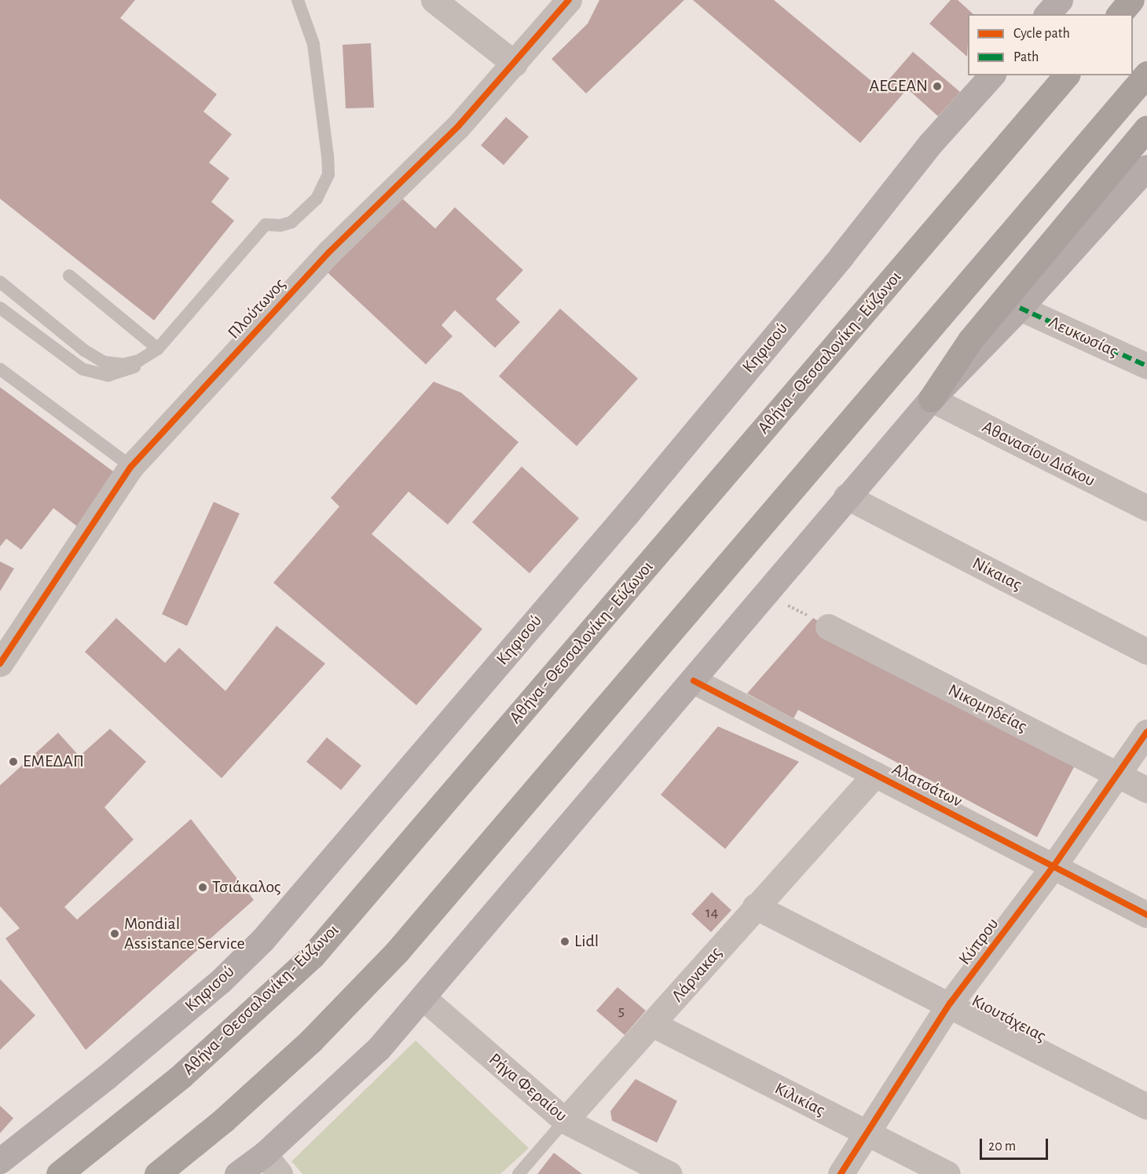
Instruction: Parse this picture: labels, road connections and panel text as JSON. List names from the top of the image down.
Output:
{
  "streets": {
    "highway": ["Αθήνα - Θεσσαλονίκη - Εύζωνοι"],
    "main road": ["Κηφισού"],
    "street": [
      "Πλούτωνος",
      "Λευκωσίας",
      "Αθανασίου Διάκου",
      "Νίκαιας",
      "Νικομηδείας",
      "Αλατσάτων",
      "Κύπρου",
      "Λάρνακας",
      "Κιουτάχειας",
      "Ρήγα Φεραίου",
      "Κιλικίας"
    ]
  },
  "crossings": [
    ["Νικομηδείας", "Κύπρου"],
    ["Αλατσάτων", "Κύπρου"],
    ["Αλατσάτων", "Λάρνακας"],
    ["Κύπρου", "Κιουτάχειας"],
    ["Κύπρου", "Κιλικίας"],
    ["Λάρνακας", "Κιουτάχειας"],
    ["Λάρνακας", "Ρήγα Φεραίου"],
    ["Λάρνακας", "Κιλικίας"]
  ],
  "places": [
    "AEGEAN",
    "ΕΜΕΔΑΠ",
    "Τσιάκαλος",
    "Mondial Assistance Service",
    "Lidl"
  ],
  "house_numbers": ["14", "5"],
  "legend": ["Cycle path", "Path"],
  "scale_bar": "20 m"
}
